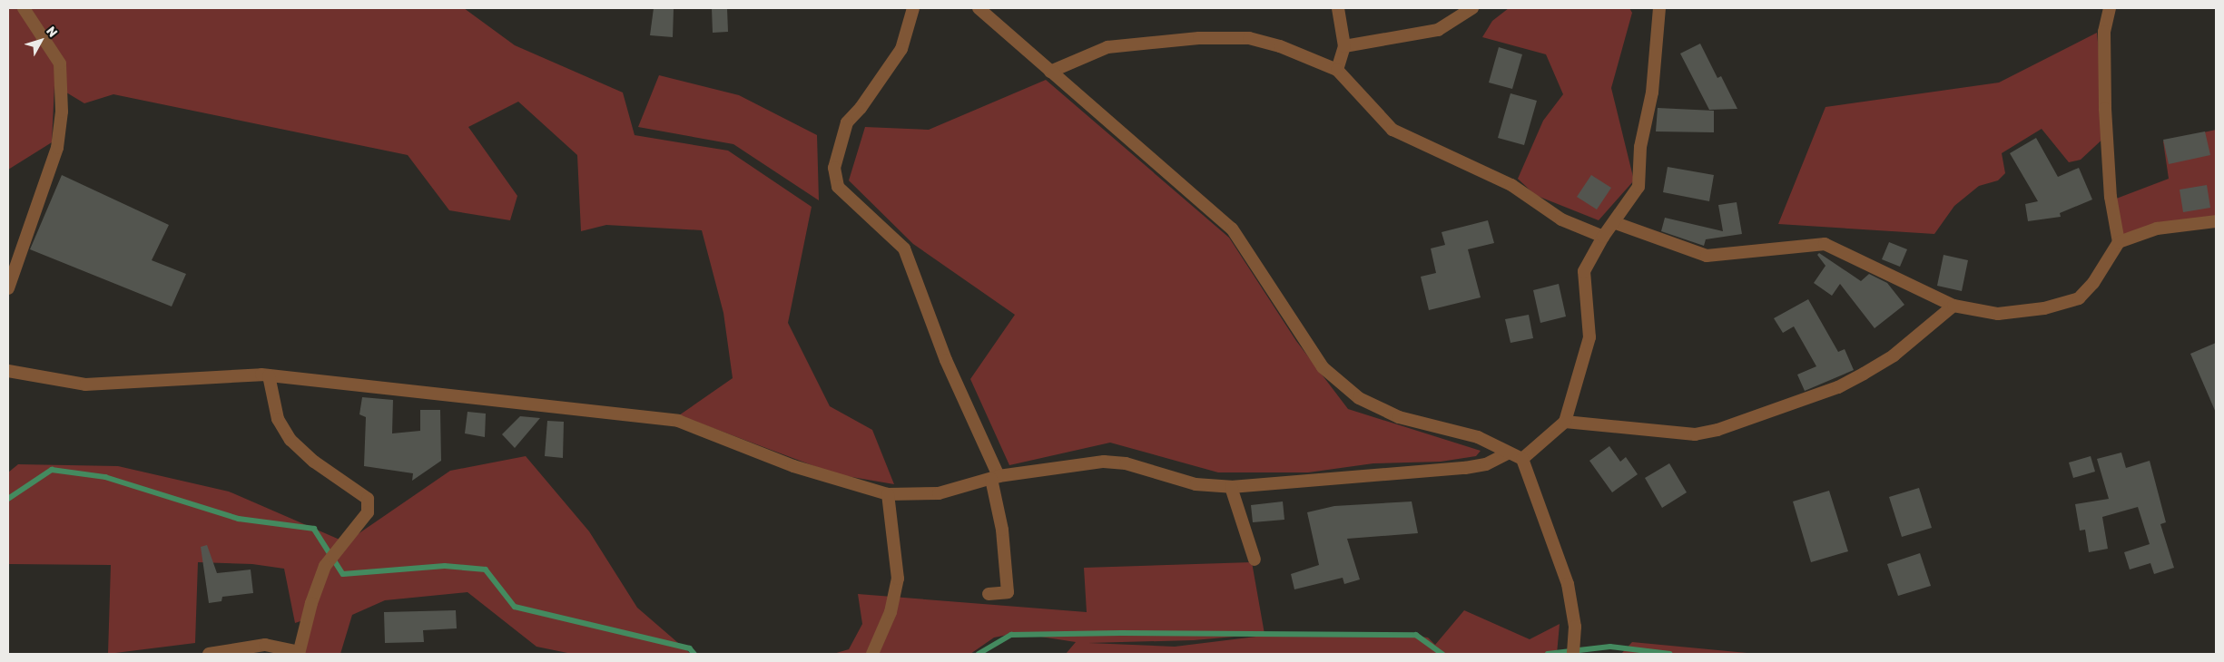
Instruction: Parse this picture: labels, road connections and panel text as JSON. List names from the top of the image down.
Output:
{
  "north": "top right"
}
